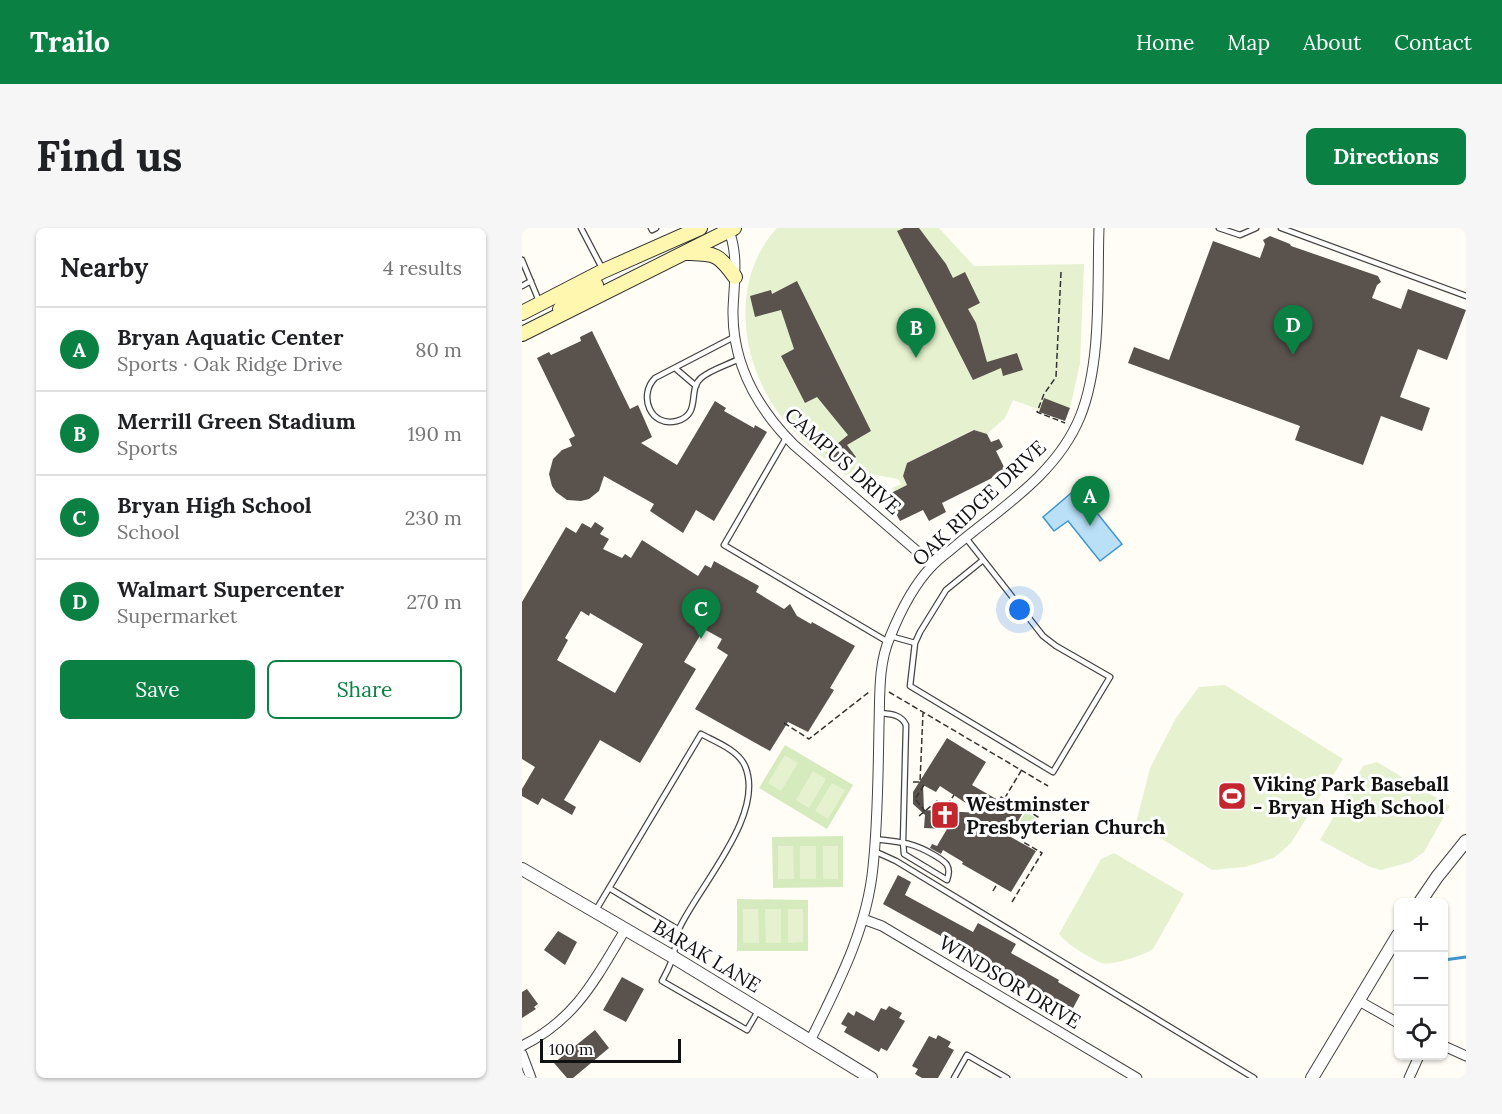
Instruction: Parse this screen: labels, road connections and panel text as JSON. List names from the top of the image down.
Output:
{
  "streets": {
    "street": [
      "CAMPUS DRIVE",
      "OAK RIDGE DRIVE",
      "BARAK LANE",
      "WINDSOR DRIVE"
    ]
  },
  "crossings": [
    ["CAMPUS DRIVE", "OAK RIDGE DRIVE"],
    ["OAK RIDGE DRIVE", "BARAK LANE"],
    ["OAK RIDGE DRIVE", "WINDSOR DRIVE"]
  ],
  "places": {
    "sports": ["Viking Park Baseball - Bryan High School"],
    "church": ["Westminster Presbyterian Church"]
  },
  "scale_bar": "100 m",
  "page": {
    "header": "Trailo",
    "nav": [
      "Home",
      "Map",
      "About",
      "Contact"
    ],
    "buttons": [
      "Directions",
      ["Save", "Share"]
    ],
    "title": "Find us",
    "heading": ["Nearby", "4 results"],
    "pins": [
      "D",
      "B",
      "A",
      "C"
    ],
    "list": [
      {
        "mark": "A",
        "name": "Bryan Aquatic Center",
        "note": "Sports · Oak Ridge Drive",
        "value": "80 m"
      },
      {
        "mark": "B",
        "name": "Merrill Green Stadium",
        "note": "Sports",
        "value": "190 m"
      },
      {
        "mark": "C",
        "name": "Bryan High School",
        "note": "School",
        "value": "230 m"
      },
      {
        "mark": "D",
        "name": "Walmart Supercenter",
        "note": "Supermarket",
        "value": "270 m"
      }
    ],
    "map_buttons": ["+", "−"],
    "scale": "100 m"
  }
}
